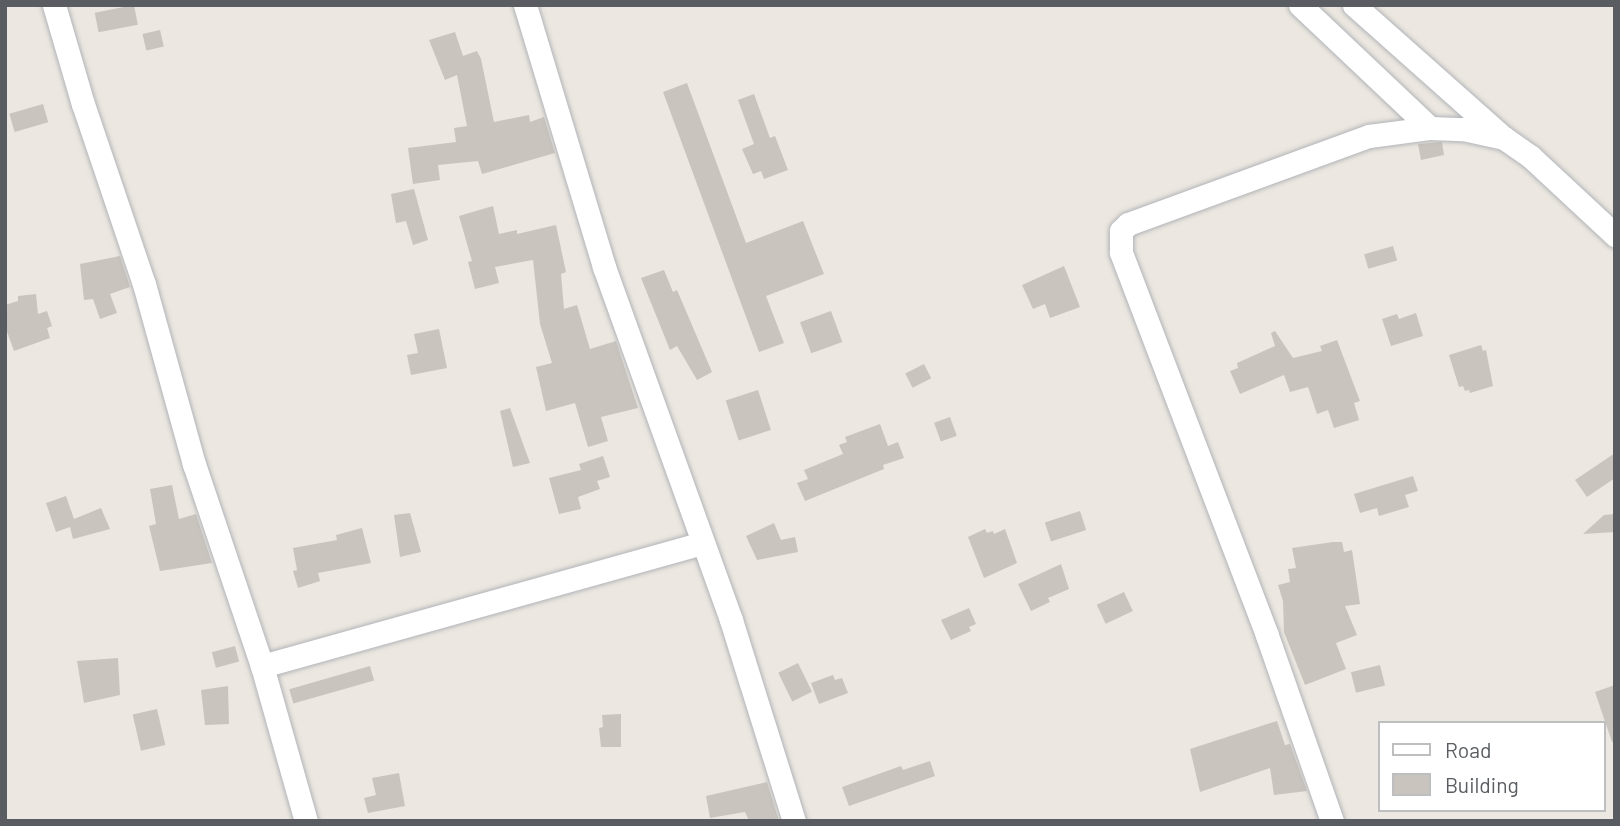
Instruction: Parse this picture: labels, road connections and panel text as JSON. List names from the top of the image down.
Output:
{
  "legend": ["Road", "Building"]
}
